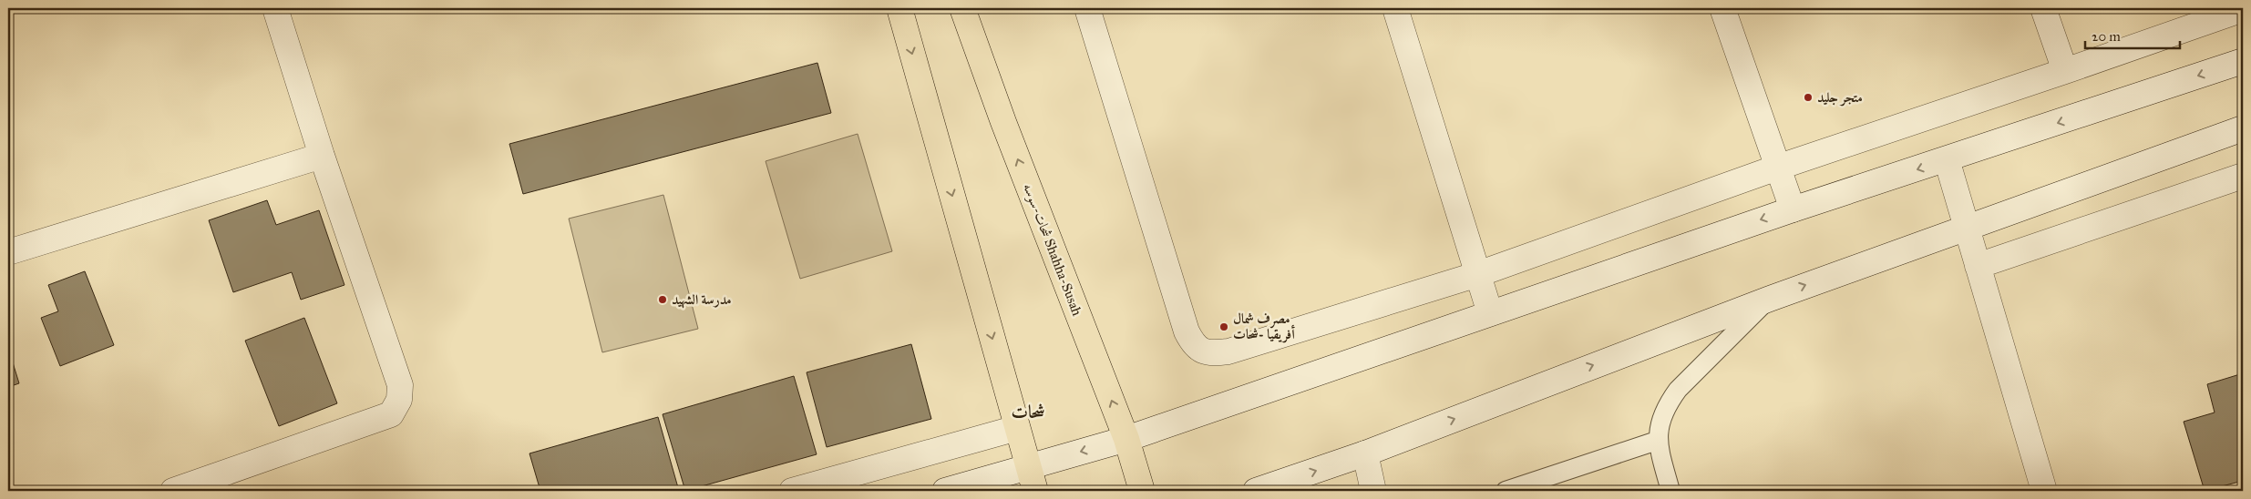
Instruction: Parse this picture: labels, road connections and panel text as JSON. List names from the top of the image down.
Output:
{
  "streets": {
    "main road": ["شحات-سوسه Shahha-Susah"]
  },
  "districts": ["شحات"],
  "places": ["متجر جليد", "مدرسة الشهيد", "مصرف شمال أفريقيا -شحات"],
  "scale_bar": "20 m"
}
